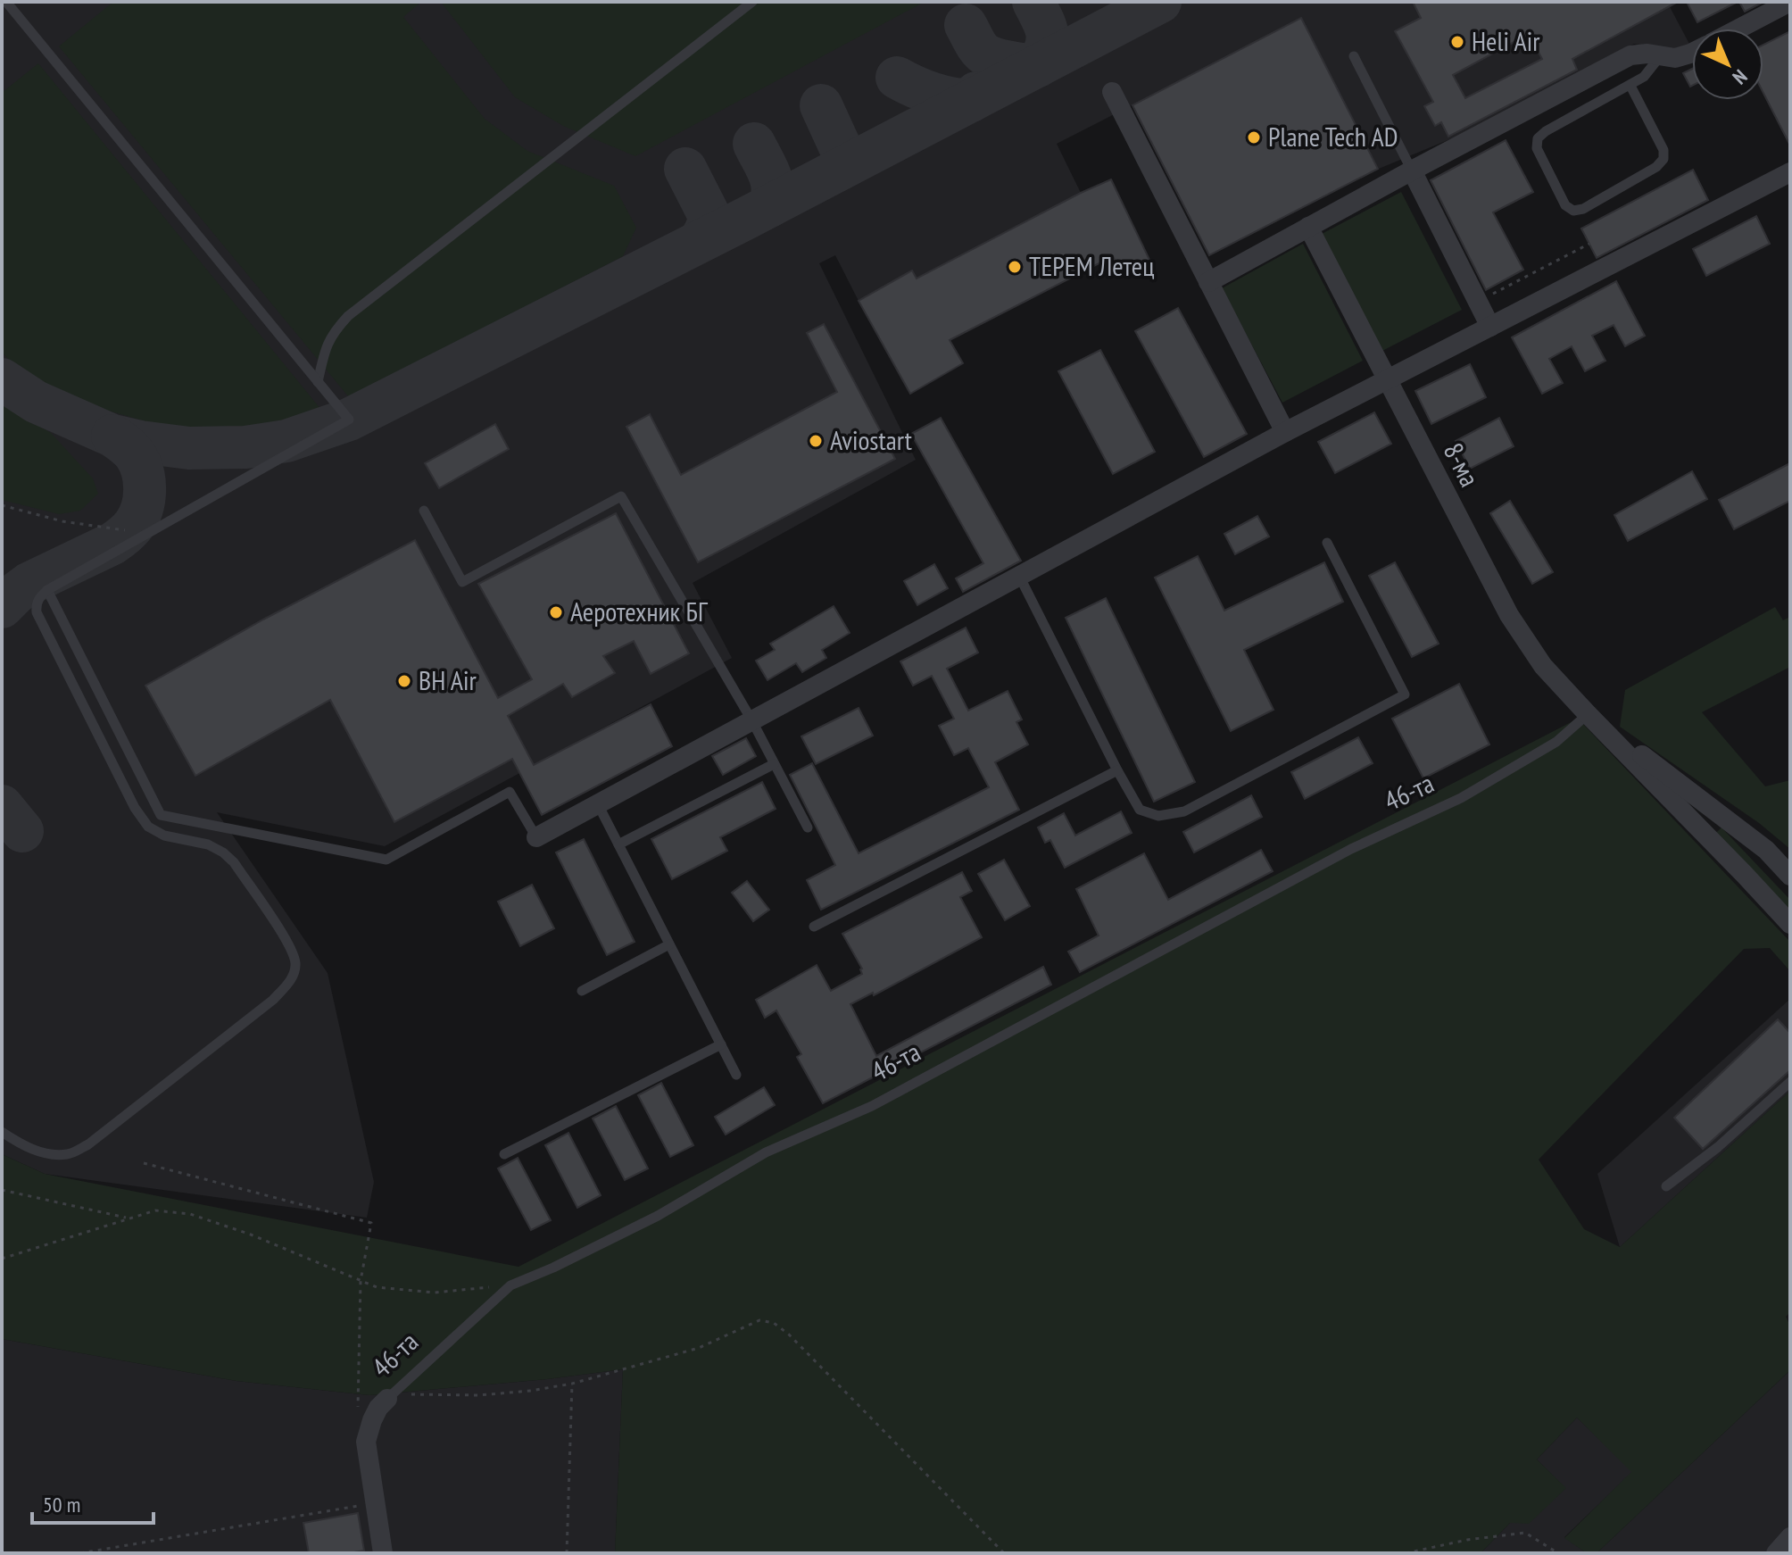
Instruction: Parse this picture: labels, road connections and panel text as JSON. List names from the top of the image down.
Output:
{
  "streets": {
    "street": ["8-ма", "46-та"]
  },
  "crossings": [
    ["8-ма", "46-та"]
  ],
  "places": [
    "Heli Air",
    "Plane Tech AD",
    "ТЕРЕМ Летец",
    "Aviostart",
    "Аеротехник БГ",
    "BH Air"
  ],
  "scale_bar": "50 m",
  "north": "bottom right"
}
